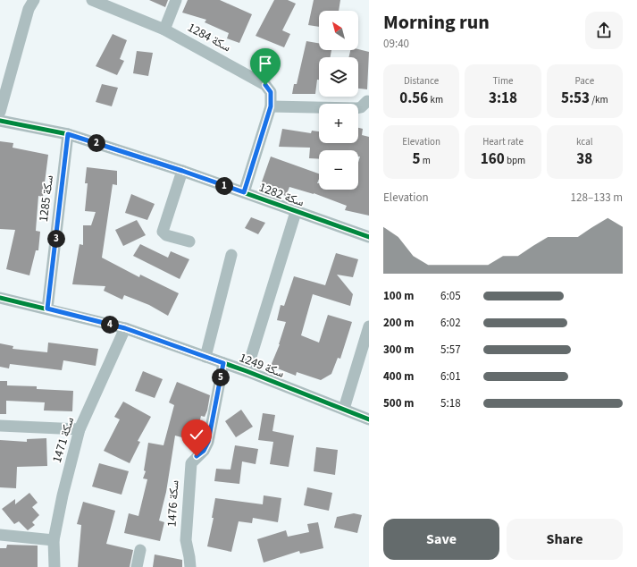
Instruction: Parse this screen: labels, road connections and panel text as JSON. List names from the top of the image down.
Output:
{
  "streets": {
    "street": [
      "سكة 1284",
      "سكة 1282",
      "سكة 1285",
      "سكة 1249",
      "سكة 1471",
      "سكة 1476"
    ]
  },
  "crossings": [
    ["سكة 1284", "سكة 1282"],
    ["سكة 1282", "سكة 1285"],
    ["سكة 1285", "سكة 1249"],
    ["سكة 1249", "سكة 1471"],
    ["سكة 1249", "سكة 1476"]
  ],
  "north": "top left",
  "page": {
    "heading": ["Morning run", "09:40"],
    "map_buttons": ["+", "−"],
    "stats": [
      ["Distance", "0.56 km"],
      ["Time", "3:18"],
      ["Pace", "5:53 /km"],
      ["Elevation", "5 m"],
      ["Heart rate", "160 bpm"],
      ["kcal", "38"]
    ],
    "pins": [
      "2",
      "1",
      "3",
      "4",
      "5"
    ],
    "chart": ["Elevation", "128–133 m"],
    "list": [
      {
        "name": "100 m",
        "note": "6:05"
      },
      {
        "name": "200 m",
        "note": "6:02"
      },
      {
        "name": "300 m",
        "note": "5:57"
      },
      {
        "name": "400 m",
        "note": "6:01"
      },
      {
        "name": "500 m",
        "note": "5:18"
      }
    ],
    "buttons": ["Save", "Share"]
  }
}
